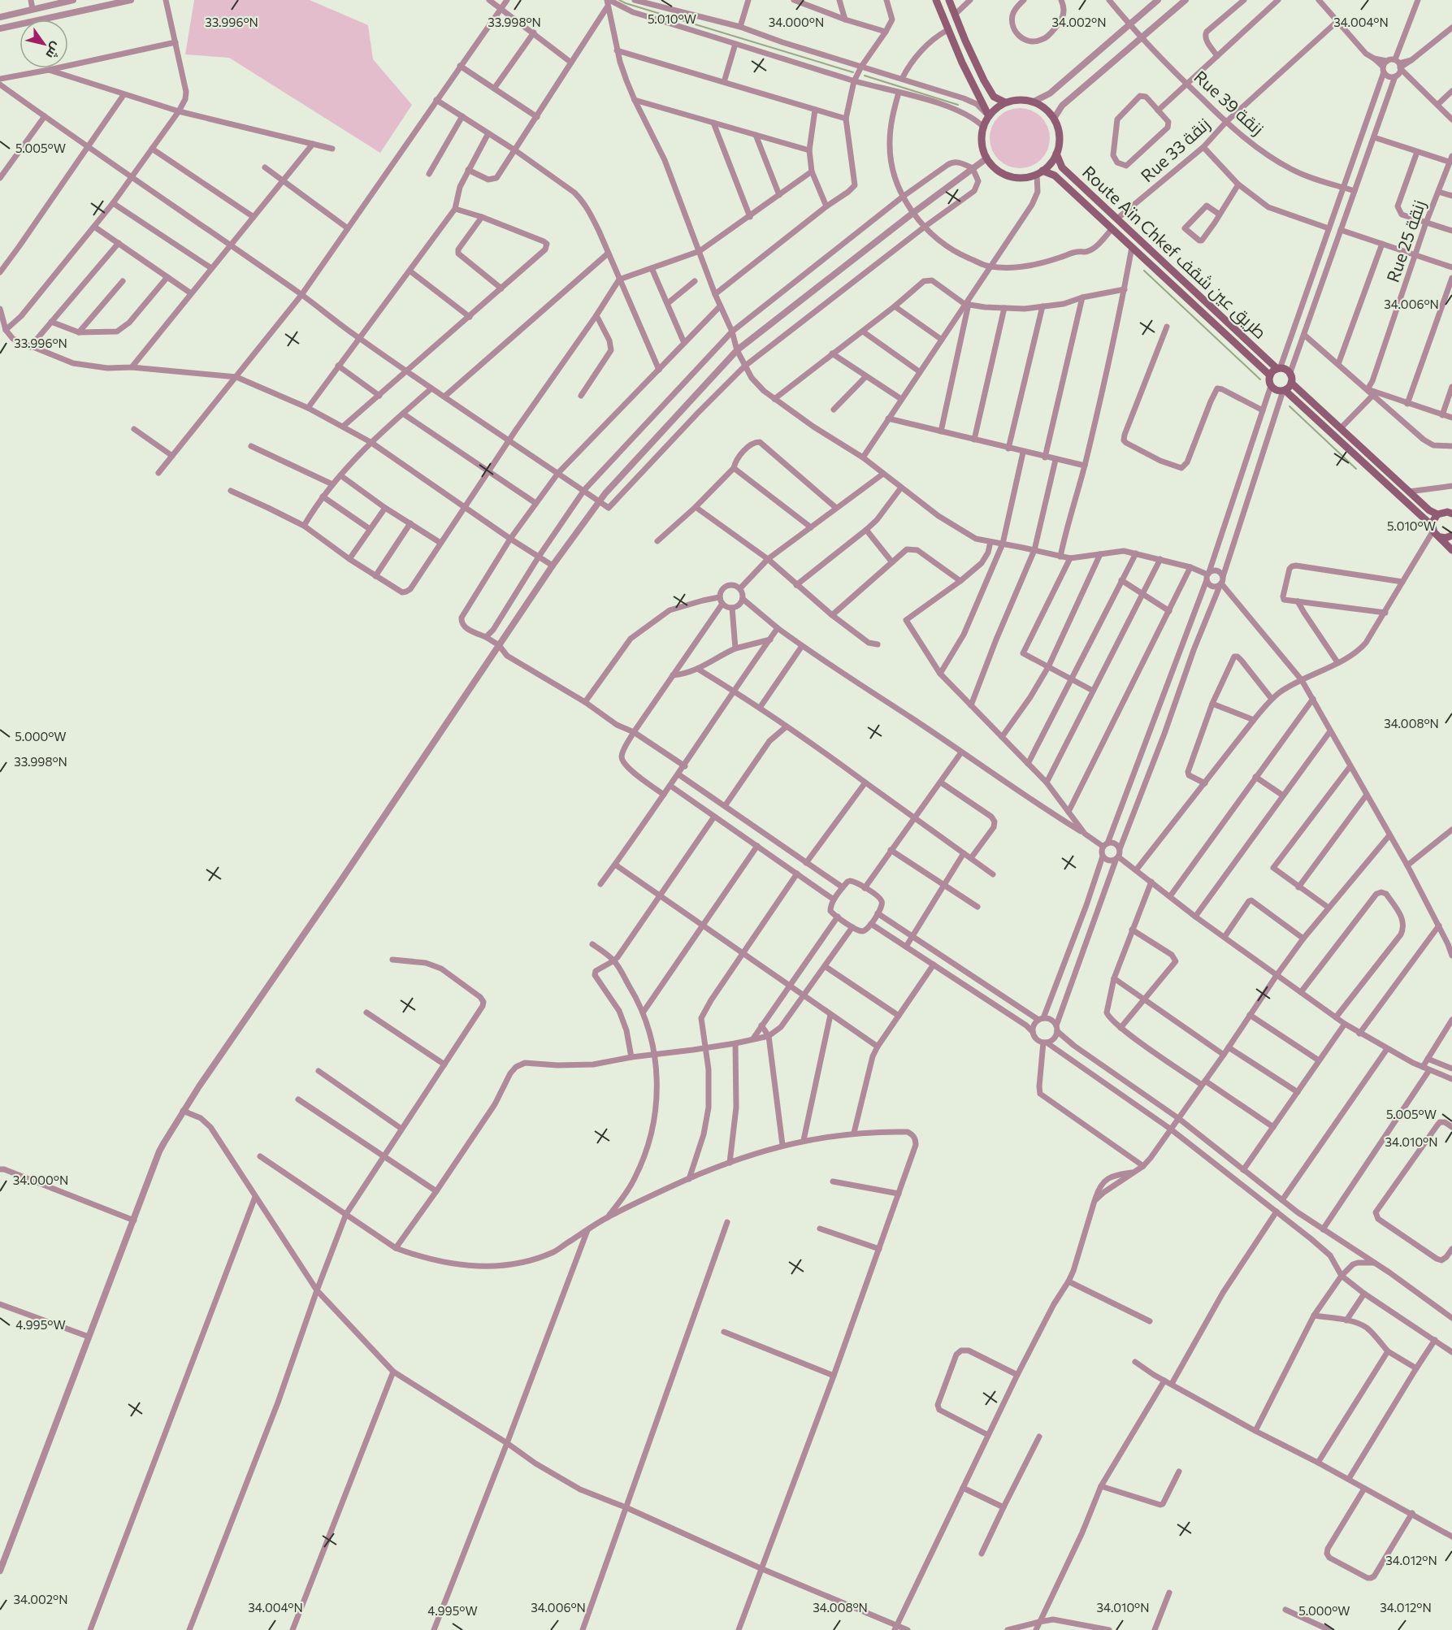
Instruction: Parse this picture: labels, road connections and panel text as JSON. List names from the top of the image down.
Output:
{
  "streets": {
    "main road": ["Route Aïn Chkef طريق عين شقف"],
    "street": ["Rue 39 زنقة", "Rue 33 زنقة", "Rue 25 زنقة"]
  },
  "crossings": [
    ["Rue 39 زنقة", "Rue 33 زنقة"],
    ["Rue 33 زنقة", "Route Aïn Chkef طريق عين شقف"]
  ],
  "north": "bottom right",
  "coordinates": [
    "5.010°W",
    "33.996°N",
    "33.998°N",
    "34.000°N",
    "34.002°N",
    "34.004°N",
    "5.005°W",
    "34.006°N",
    "34.008°N",
    "5.000°W",
    "34.010°N",
    "4.995°W",
    "34.012°N"
  ]
}
